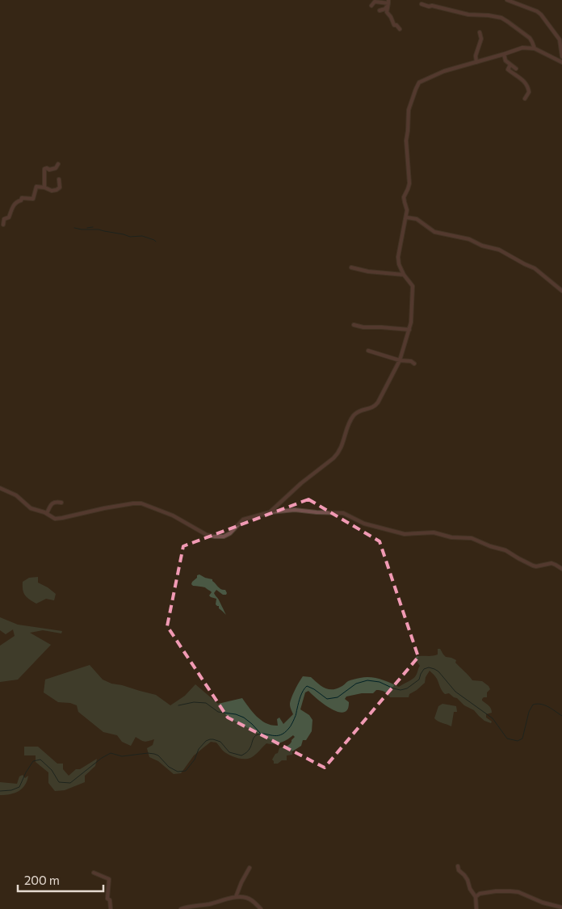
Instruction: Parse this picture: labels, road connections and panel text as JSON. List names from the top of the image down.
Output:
{
  "scale_bar": "200 m"
}
